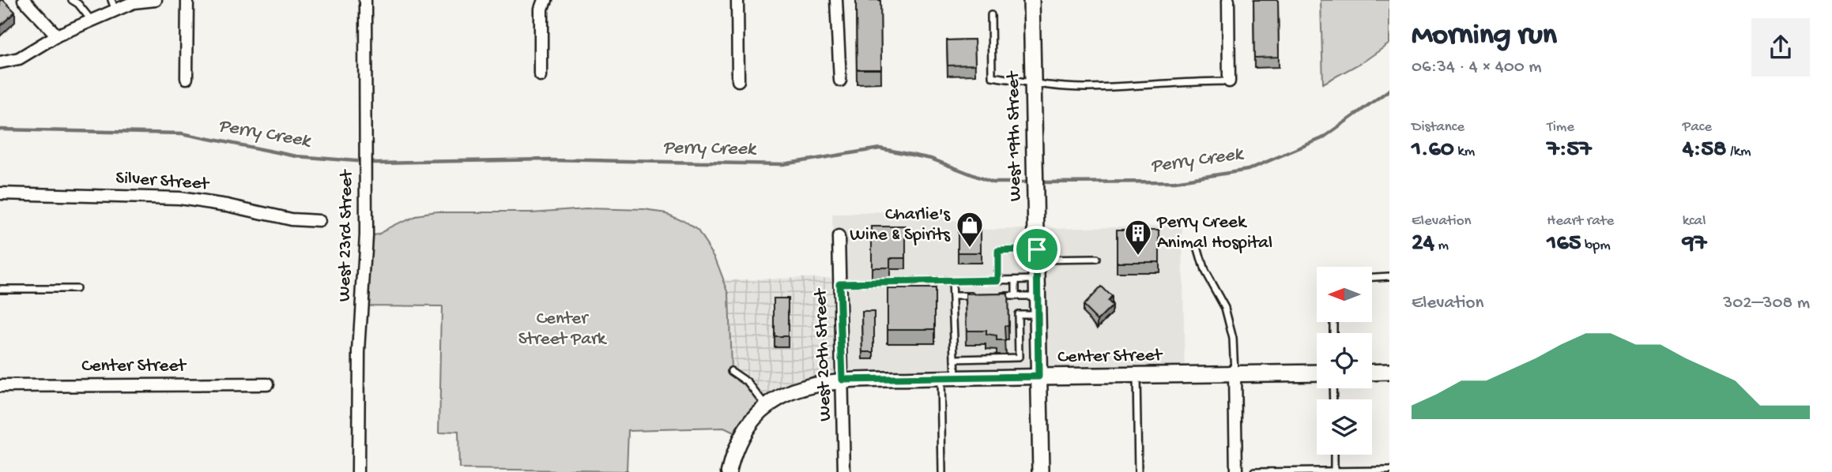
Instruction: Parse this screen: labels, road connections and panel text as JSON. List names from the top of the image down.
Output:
{
  "streets": {
    "main road": ["West 19th Street", "Center Street"],
    "street": ["Silver Street", "West 23rd Street", "West 20th Street"]
  },
  "crossings": [
    ["West 19th Street", "Center Street"],
    ["West 20th Street", "Center Street"]
  ],
  "water": ["Perry Creek"],
  "parks": ["Center Street Park"],
  "places": {
    "shop": ["Charlie's Wine & Spirits"],
    "building": ["Perry Creek Animal Hospital"]
  },
  "north": "left",
  "page": {
    "heading": ["Morning run", "06:34 · 4 × 400 m"],
    "stats": [
      ["Distance", "1.60 km"],
      ["Time", "7:57"],
      ["Pace", "4:58 /km"],
      ["Elevation", "24 m"],
      ["Heart rate", "165 bpm"],
      ["kcal", "97"]
    ],
    "chart": ["Elevation", "302–308 m"]
  }
}
